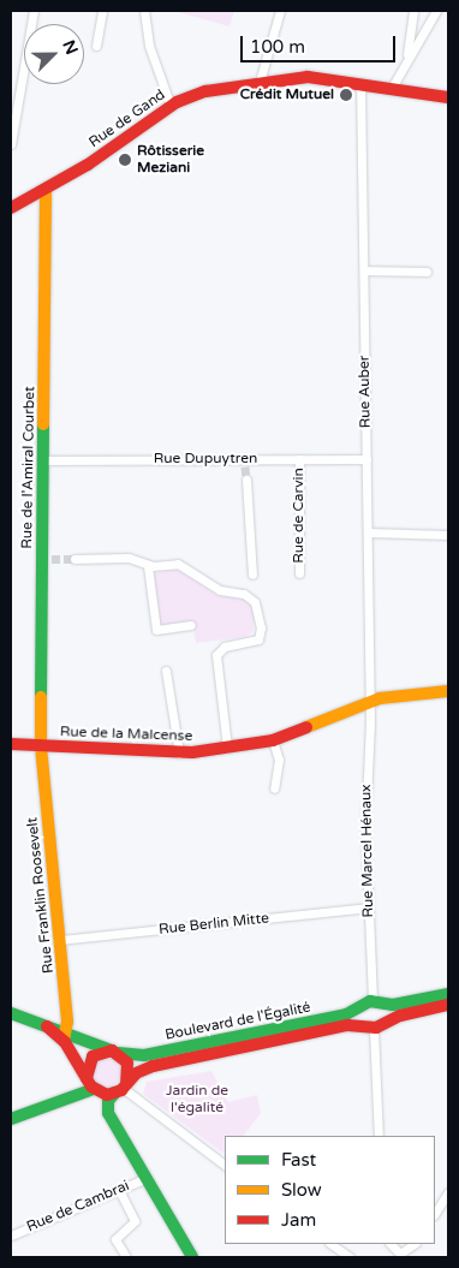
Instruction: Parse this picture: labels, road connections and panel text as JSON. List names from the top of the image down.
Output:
{
  "streets": {
    "main road": [
      "Rue de Gand",
      "Rue de l'Amiral Courbet",
      "Rue de la Malcense",
      "Rue Franklin Roosevelt",
      "Boulevard de l'Égalité"
    ],
    "street": [
      "Rue Auber",
      "Rue Dupuytren",
      "Rue de Carvin",
      "Rue Marcel Hénaux",
      "Rue Berlin Mitte",
      "Rue de Cambrai"
    ]
  },
  "crossings": [
    ["Rue de Gand", "Rue Auber"],
    ["Rue de Gand", "Rue de l'Amiral Courbet"],
    ["Rue Auber", "Rue Dupuytren"],
    ["Rue Auber", "Rue de la Malcense"],
    ["Rue Auber", "Rue Marcel Hénaux"],
    ["Rue Dupuytren", "Rue de l'Amiral Courbet"],
    ["Rue Dupuytren", "Rue de Carvin"],
    ["Rue de l'Amiral Courbet", "Rue de la Malcense"],
    ["Rue de l'Amiral Courbet", "Rue Franklin Roosevelt"],
    ["Rue de la Malcense", "Rue Marcel Hénaux"],
    ["Rue de la Malcense", "Rue Franklin Roosevelt"],
    ["Rue Marcel Hénaux", "Rue Berlin Mitte"],
    ["Rue Marcel Hénaux", "Boulevard de l'Égalité"],
    ["Rue Franklin Roosevelt", "Rue Berlin Mitte"]
  ],
  "parks": ["Jardin de l'égalité"],
  "places": ["Crédit Mutuel", "Rôtisserie Meziani"],
  "legend": ["Fast", "Slow", "Jam"],
  "scale_bar": "100 m",
  "north": "top right"
}
